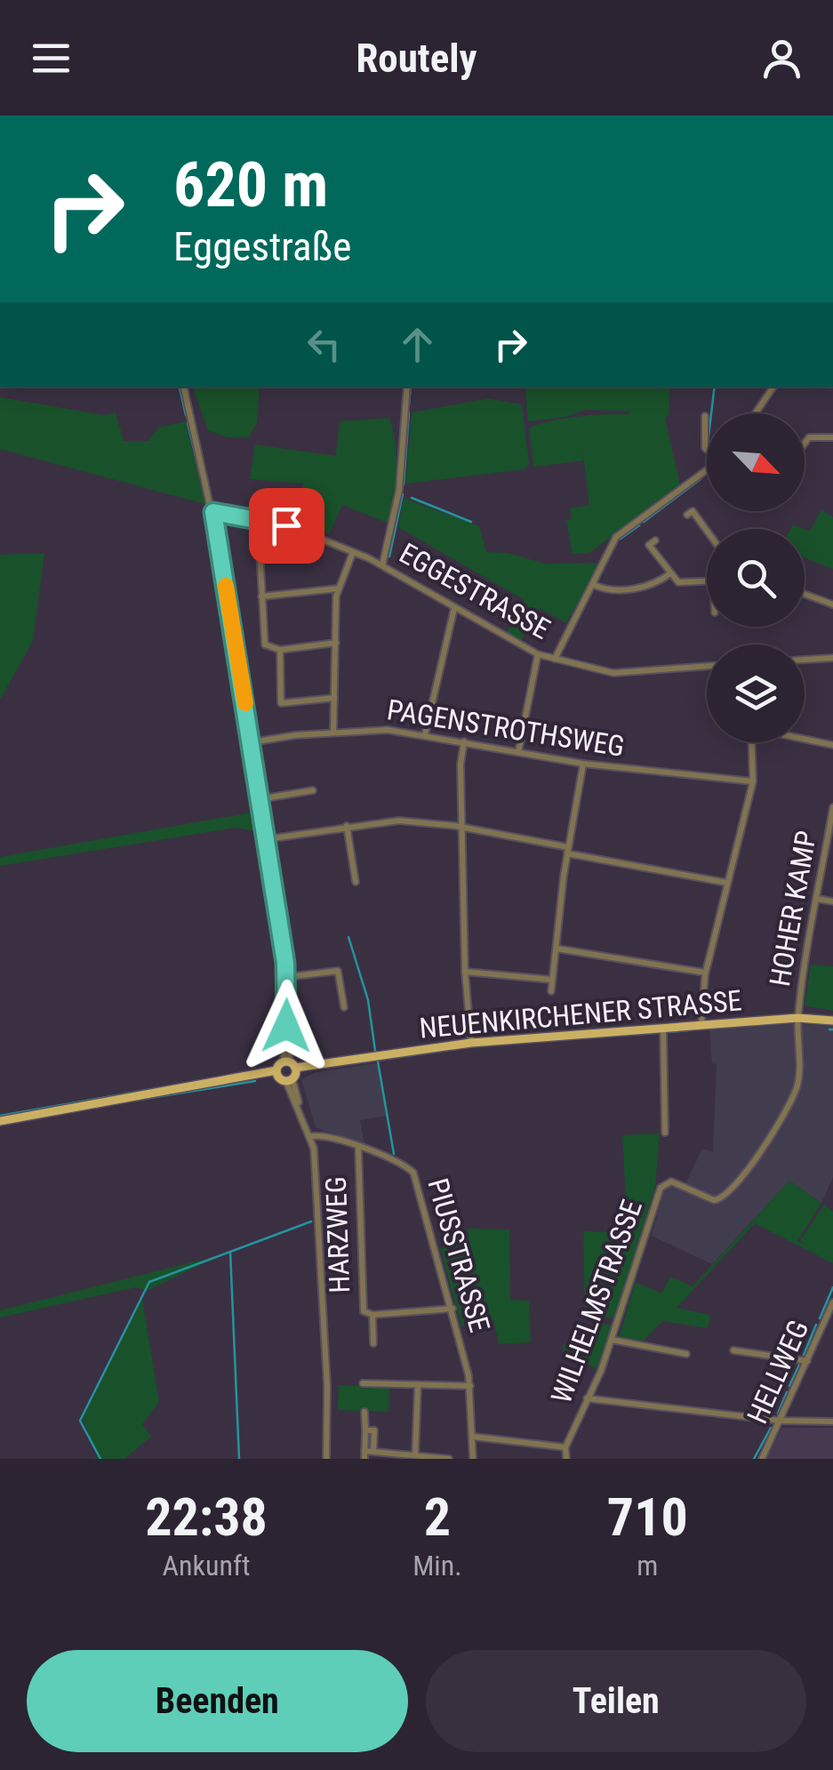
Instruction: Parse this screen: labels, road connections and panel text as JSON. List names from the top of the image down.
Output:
{
  "streets": {
    "main road": ["NEUENKIRCHENER STRASSE"],
    "street": [
      "EGGESTRASSE",
      "PAGENSTROTHSWEG",
      "HOHER KAMP",
      "HARZWEG",
      "PIUSSTRASSE",
      "WILHELMSTRASSE",
      "HELLWEG"
    ]
  },
  "crossings": [
    ["HOHER KAMP", "NEUENKIRCHENER STRASSE"],
    ["HOHER KAMP", "WILHELMSTRASSE"],
    ["NEUENKIRCHENER STRASSE", "WILHELMSTRASSE"],
    ["HARZWEG", "PIUSSTRASSE"],
    ["PIUSSTRASSE", "WILHELMSTRASSE"]
  ],
  "north": "bottom right",
  "page": {
    "header": "Routely",
    "turn": ["620 m", "Eggestraße"],
    "eta": [
      "22:38",
      "Ankunft",
      "2",
      "Min.",
      "710",
      "m"
    ],
    "buttons": ["Beenden", "Teilen"]
  }
}
